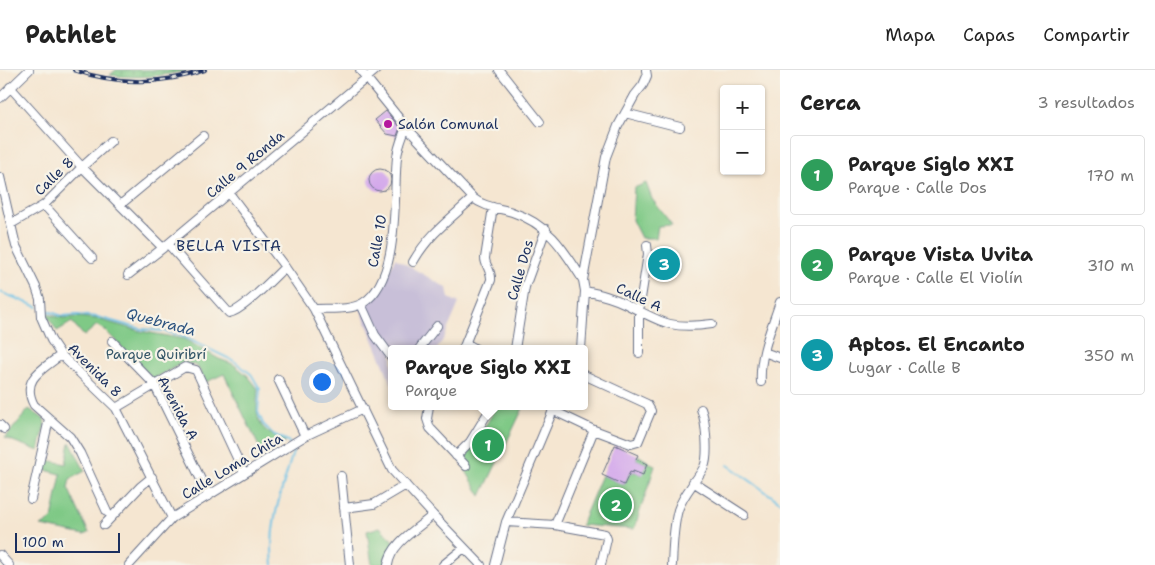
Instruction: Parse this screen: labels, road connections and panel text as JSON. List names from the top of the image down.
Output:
{
  "streets": {
    "street": [
      "Calle 9 Ronda",
      "Calle 8",
      "Calle 10",
      "Calle Dos",
      "Calle A",
      "Avenida 8",
      "Avenida A",
      "Calle Loma Chita"
    ]
  },
  "crossings": [
    ["Calle 8", "Avenida 8"],
    ["Avenida 8", "Calle Loma Chita"],
    ["Avenida A", "Calle Loma Chita"]
  ],
  "districts": ["BELLA VISTA"],
  "water": ["Quebrada"],
  "parks": ["Parque Quiribrí"],
  "places": ["Salón Comunal"],
  "scale_bar": "100 m",
  "page": {
    "header": "Pathlet",
    "nav": ["Mapa", "Capas", "Compartir"],
    "heading": ["Cerca", "3 resultados"],
    "map_buttons": ["+", "−"],
    "list": [
      {
        "mark": "1",
        "name": "Parque Siglo XXI",
        "note": "Parque · Calle Dos",
        "value": "170 m"
      },
      {
        "mark": "2",
        "name": "Parque Vista Uvita",
        "note": "Parque · Calle El Violín",
        "value": "310 m"
      },
      {
        "mark": "3",
        "name": "Aptos. El Encanto",
        "note": "Lugar · Calle B",
        "value": "350 m"
      }
    ],
    "pins": ["3", "1", "2"],
    "popup": ["Parque Siglo XXI", "Parque"],
    "scale": "100 m"
  }
}
